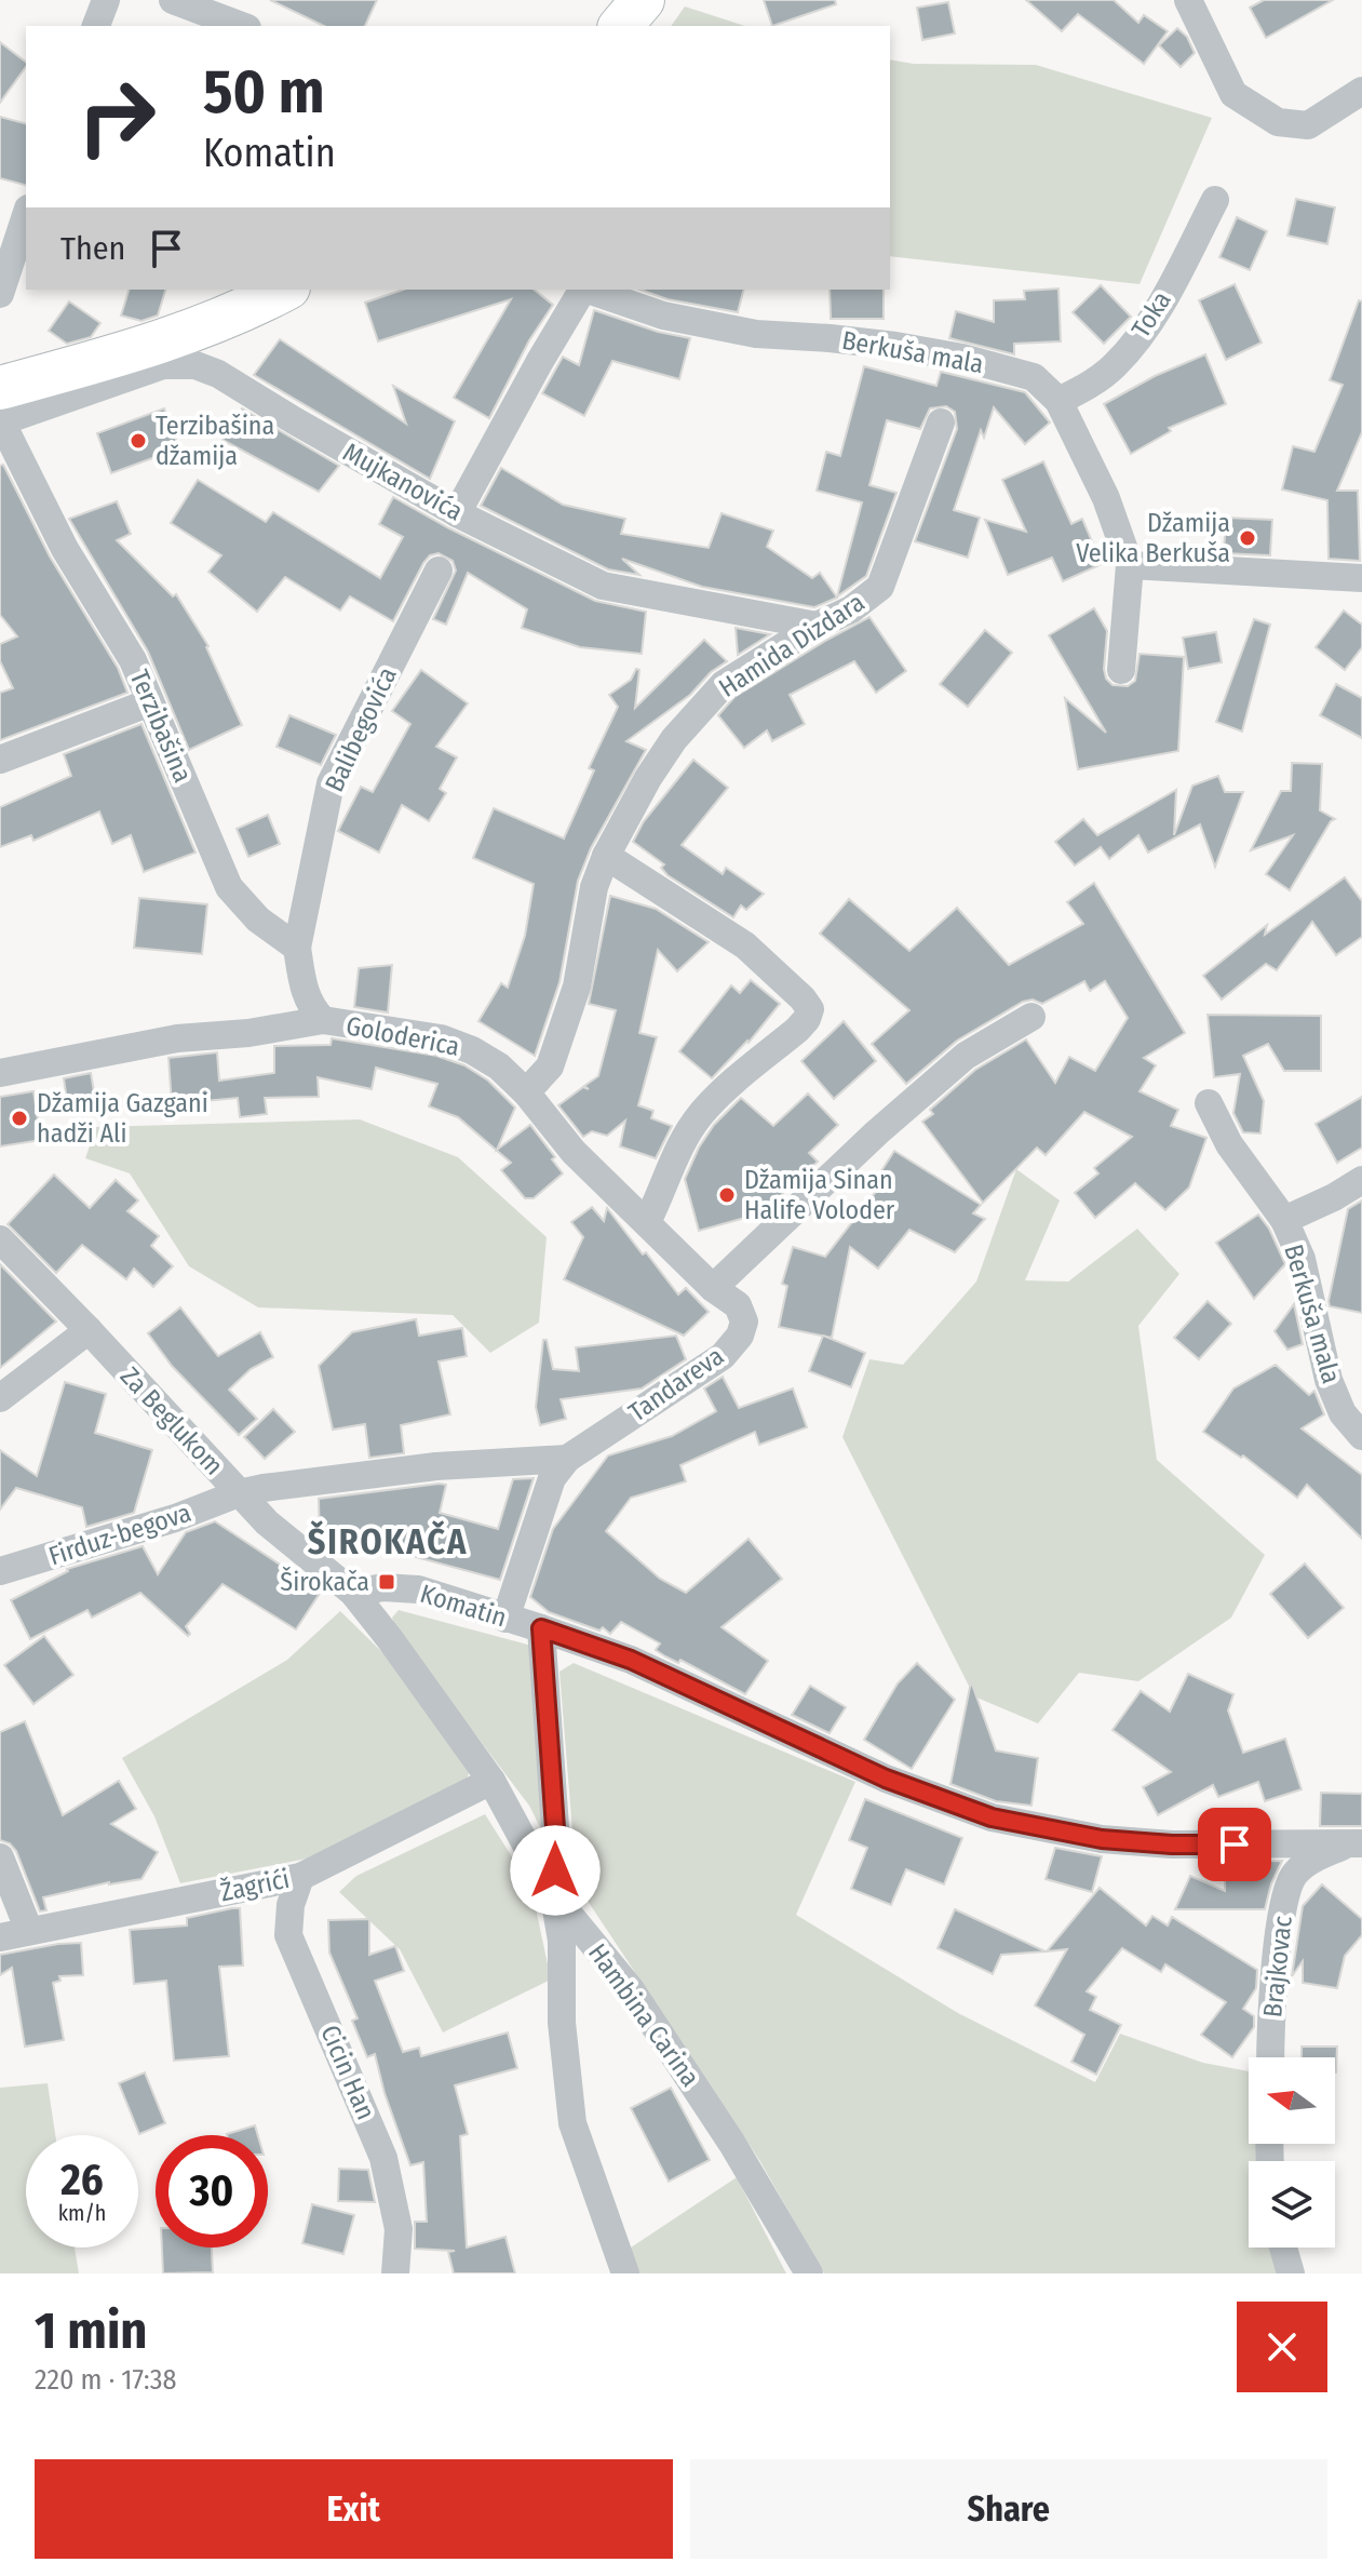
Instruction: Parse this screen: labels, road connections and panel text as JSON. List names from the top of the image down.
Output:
{
  "streets": {
    "street": [
      "Toka",
      "Berkuša mala",
      "Mujkanovića",
      "Hamida Dizdara",
      "Terzibašina",
      "Balibegovića",
      "Goloderica",
      "Tandareva",
      "Za Beglukom",
      "Firduz-begova",
      "Komatin",
      "Žagrići",
      "Brajkovac",
      "Hambina Carina",
      "Cicin Han"
    ]
  },
  "crossings": [
    ["Toka", "Berkuša mala"],
    ["Mujkanovića", "Hamida Dizdara"],
    ["Mujkanovića", "Terzibašina"],
    ["Hamida Dizdara", "Goloderica"],
    ["Terzibašina", "Balibegovića"],
    ["Goloderica", "Tandareva"],
    ["Tandareva", "Komatin"],
    ["Za Beglukom", "Firduz-begova"],
    ["Za Beglukom", "Komatin"],
    ["Za Beglukom", "Hambina Carina"],
    ["Komatin", "Brajkovac"],
    ["Komatin", "Hambina Carina"],
    ["Žagrići", "Hambina Carina"],
    ["Žagrići", "Cicin Han"]
  ],
  "districts": ["ŠIROKAČA"],
  "places": {
    "other": [
      "Terzibašina džamija",
      "Džamija Velika Berkuša",
      "Džamija Gazgani hadži Ali",
      "Džamija Sinan Halife Voloder"
    ],
    "transit": ["Širokača"]
  },
  "north": "left",
  "page": {
    "turn": ["50 m", "Komatin"],
    "then": "Then",
    "speed": "26 km/h",
    "limit": "30",
    "heading": ["1 min", "220 m · 17:38"],
    "buttons": ["Exit", "Share"]
  }
}
